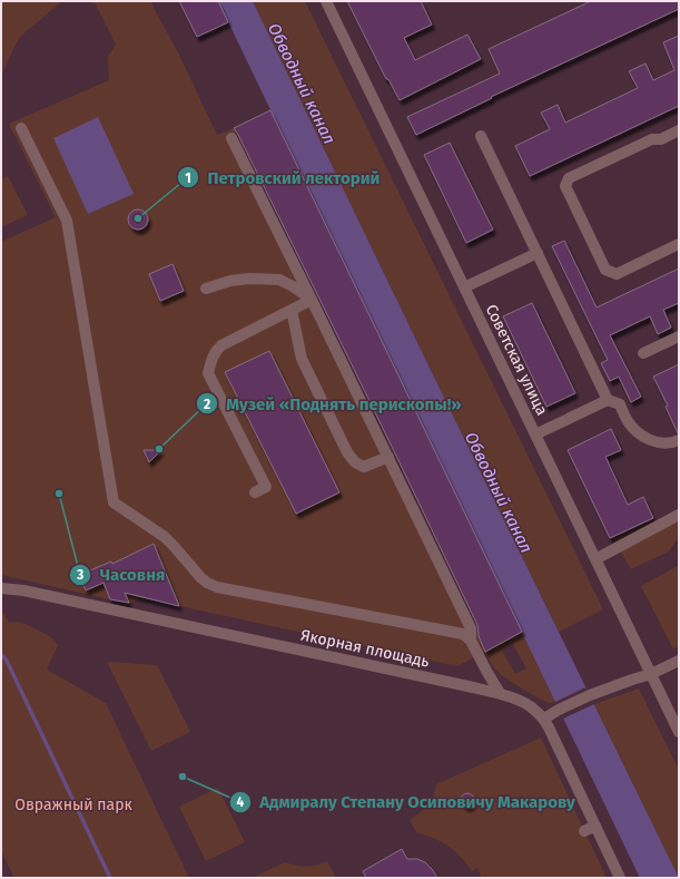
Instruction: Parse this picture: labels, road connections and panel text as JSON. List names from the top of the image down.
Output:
{
  "streets": {
    "street": ["Советская улица", "Якорная площадь"]
  },
  "water": ["Обводный канал"],
  "parks": ["Овражный парк"],
  "places": [
    "Петровский лекторий",
    "Музей «Поднять перископы!»",
    "Часовня",
    "Адмиралу Степану Осиповичу Макарову"
  ]
}
